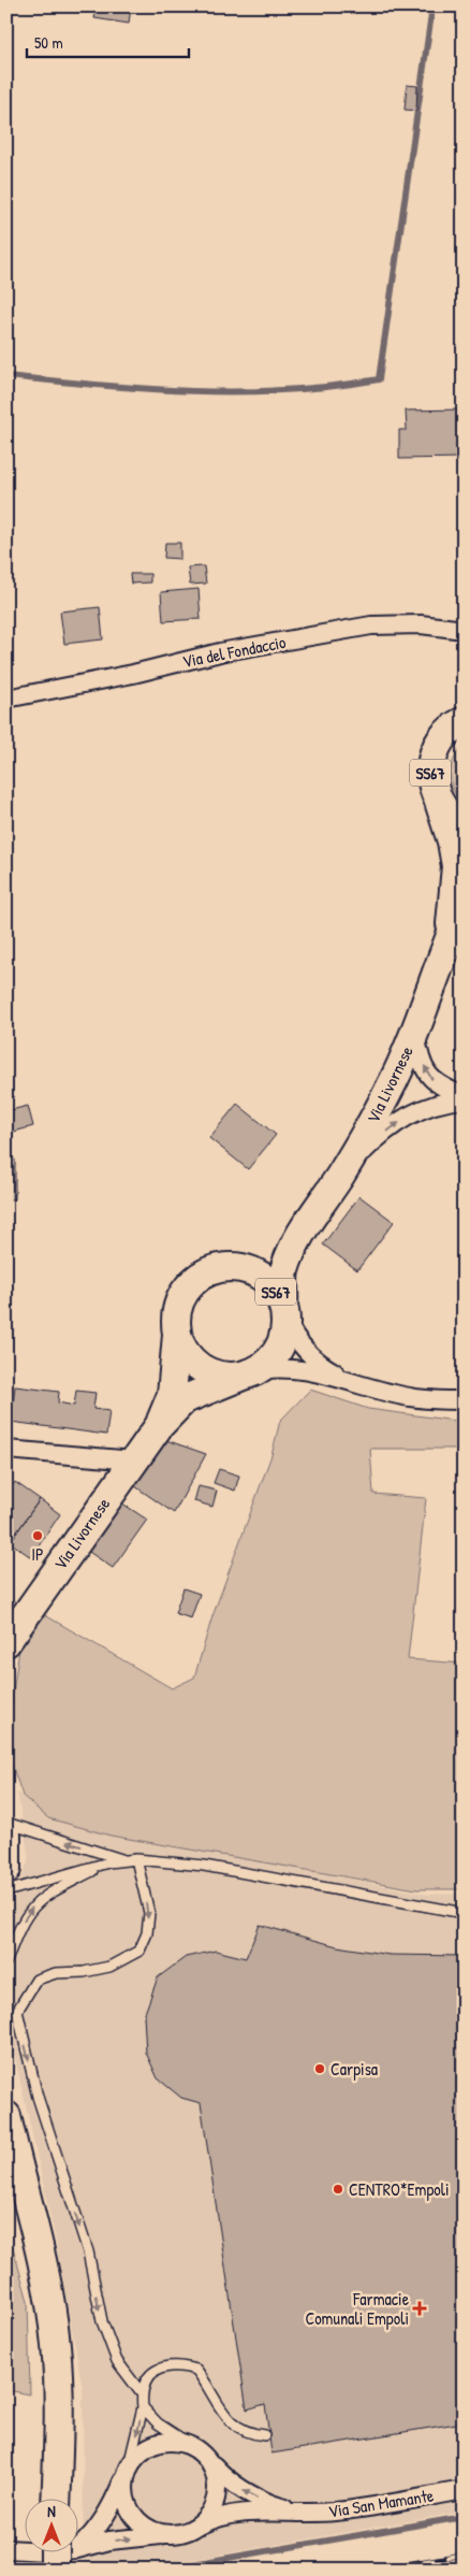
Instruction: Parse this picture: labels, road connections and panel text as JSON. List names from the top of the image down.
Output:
{
  "streets": {
    "main road": ["SS67", "Via Livornese"],
    "street": ["Via del Fondaccio", "Via San Mamante"]
  },
  "crossings": [
    ["SS67", "Via Livornese"]
  ],
  "places": {
    "other": ["IP", "Carpisa", "CENTRO*Empoli"],
    "health": ["Farmacie Comunali Empoli"]
  },
  "scale_bar": "50 m",
  "north": "top"
}
